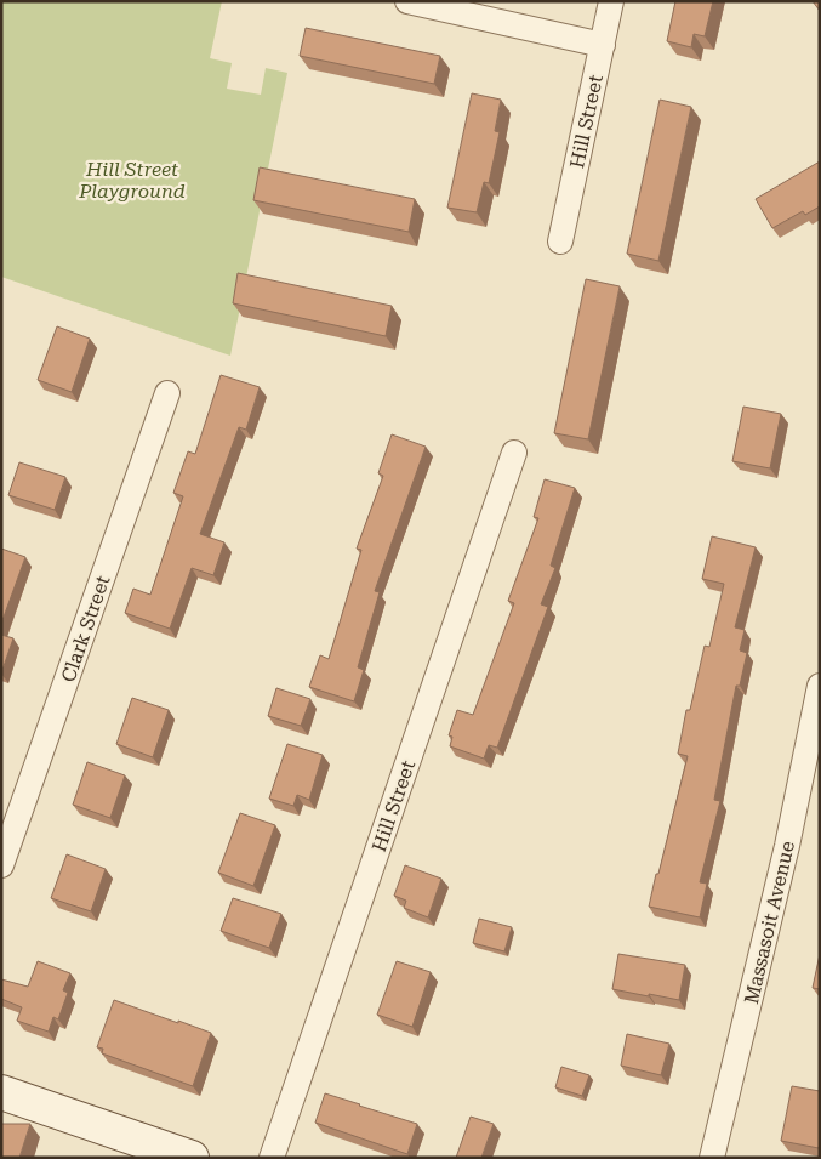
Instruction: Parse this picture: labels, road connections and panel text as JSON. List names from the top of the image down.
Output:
{
  "streets": {
    "street": ["Hill Street", "Clark Street", "Massasoit Avenue"]
  },
  "parks": ["Hill Street Playground"]
}
